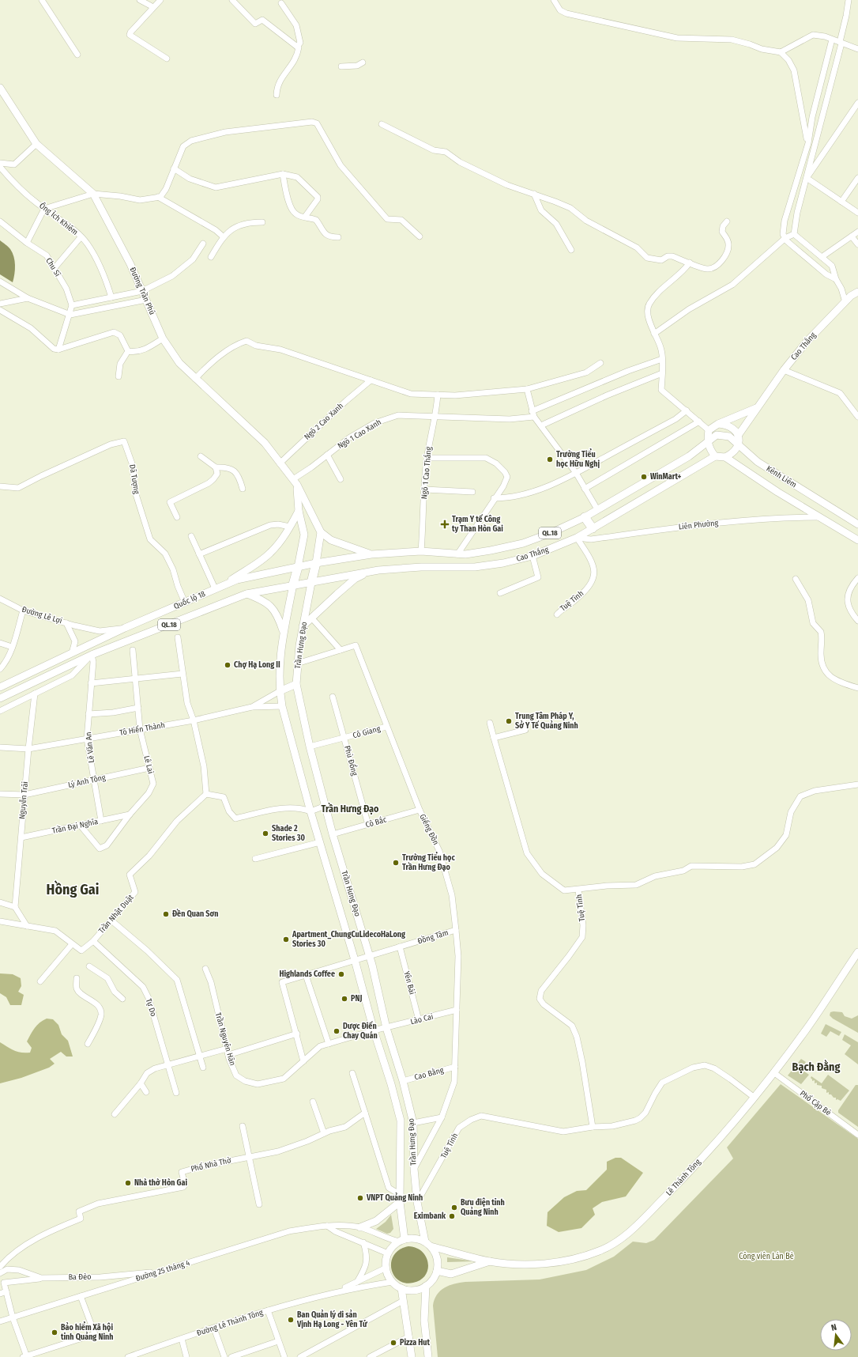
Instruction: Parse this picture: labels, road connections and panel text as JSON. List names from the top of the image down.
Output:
{
  "streets": {
    "main road": [
      "Đường Trần Phú",
      "Cao Thắng",
      "Kênh Liêm",
      "QL.18",
      "Quốc lộ 18",
      "Trần Hưng Đạo",
      "Lê Thánh Tông"
    ],
    "street": [
      "Ông Ích Khiêm",
      "Chu Sĩ",
      "Ngõ 2 Cao Xanh",
      "Ngõ 1 Cao Xanh",
      "Ngõ 1 Cao Thắng",
      "Dã Tượng",
      "Liên Phường",
      "Tuệ Tĩnh",
      "Đường Lê Lợi",
      "Tô Hiến Thành",
      "Cô Giang",
      "Lê Văn An",
      "Phù Đổng",
      "Lê Lai",
      "Lý Anh Tông",
      "Nguyễn Trãi",
      "Cô Bắc",
      "Trần Đại Nghĩa",
      "Giếng Đồn",
      "Trần Nhật Duật",
      "Đồng Tâm",
      "Yên Bái",
      "Tự Do",
      "Lào Cai",
      "Trần Nguyên Hãn",
      "Cao Bằng",
      "Phố Cặp Bè",
      "Phố Nhà Thờ",
      "Đường 25 tháng 4",
      "Ba Đèo",
      "Đường Lê Thánh Tông"
    ]
  },
  "crossings": [
    ["Đường Trần Phú", "Ngõ 2 Cao Xanh"],
    ["Đường Trần Phú", "Ngõ 1 Cao Xanh"],
    ["Cao Thắng", "Ngõ 1 Cao Thắng"],
    ["Cao Thắng", "Kênh Liêm"],
    ["Cao Thắng", "Liên Phường"],
    ["Cao Thắng", "Quốc lộ 18"],
    ["Cao Thắng", "Tuệ Tĩnh"],
    ["Cao Thắng", "Trần Hưng Đạo"],
    ["Ngõ 1 Cao Xanh", "Ngõ 1 Cao Thắng"],
    ["Kênh Liêm", "Liên Phường"],
    ["Dã Tượng", "Quốc lộ 18"],
    ["Liên Phường", "Tuệ Tĩnh"],
    ["Quốc lộ 18", "Đường Lê Lợi"],
    ["Quốc lộ 18", "Trần Hưng Đạo"],
    ["Quốc lộ 18", "Lê Văn An"],
    ["Tuệ Tĩnh", "Trần Hưng Đạo"],
    ["Tuệ Tĩnh", "Lê Thánh Tông"],
    ["Trần Hưng Đạo", "Tô Hiến Thành"],
    ["Trần Hưng Đạo", "Cô Giang"],
    ["Trần Hưng Đạo", "Cô Bắc"],
    ["Trần Hưng Đạo", "Giếng Đồn"],
    ["Trần Hưng Đạo", "Đồng Tâm"],
    ["Trần Hưng Đạo", "Lào Cai"],
    ["Trần Hưng Đạo", "Trần Nguyên Hãn"],
    ["Trần Hưng Đạo", "Cao Bằng"],
    ["Trần Hưng Đạo", "Lê Thánh Tông"],
    ["Trần Hưng Đạo", "Đường 25 tháng 4"],
    ["Trần Hưng Đạo", "Đường Lê Thánh Tông"],
    ["Tô Hiến Thành", "Lê Văn An"],
    ["Tô Hiến Thành", "Lê Lai"],
    ["Tô Hiến Thành", "Nguyễn Trãi"],
    ["Cô Giang", "Phù Đổng"],
    ["Cô Giang", "Giếng Đồn"],
    ["Lê Văn An", "Lý Anh Tông"],
    ["Lê Văn An", "Trần Đại Nghĩa"],
    ["Phù Đổng", "Cô Bắc"],
    ["Lê Lai", "Lý Anh Tông"],
    ["Lê Lai", "Trần Đại Nghĩa"],
    ["Lý Anh Tông", "Nguyễn Trãi"],
    ["Nguyễn Trãi", "Trần Đại Nghĩa"],
    ["Cô Bắc", "Giếng Đồn"],
    ["Giếng Đồn", "Đồng Tâm"],
    ["Giếng Đồn", "Lào Cai"],
    ["Giếng Đồn", "Cao Bằng"],
    ["Trần Nhật Duật", "Tự Do"],
    ["Đồng Tâm", "Yên Bái"],
    ["Yên Bái", "Lào Cai"],
    ["Lào Cai", "Trần Nguyên Hãn"],
    ["Phố Cặp Bè", "Lê Thánh Tông"],
    ["Lê Thánh Tông", "Đường 25 tháng 4"],
    ["Lê Thánh Tông", "Đường Lê Thánh Tông"],
    ["Đường 25 tháng 4", "Ba Đèo"],
    ["Đường 25 tháng 4", "Đường Lê Thánh Tông"]
  ],
  "districts": ["Trần Hưng Đạo", "Hồng Gai", "Bạch Đằng"],
  "parks": ["Công viên Lán Bè"],
  "places": {
    "other": [
      "Trường Tiểu học Hữu Nghị",
      "WinMart+",
      "Chợ Hạ Long II",
      "Trung Tâm Pháp Y, Sở Y Tế Quảng Ninh",
      "Shade 2 Stories 30",
      "Trường Tiểu học Trần Hưng Đạo",
      "Đền Quan Sơn",
      "Apartment_ChungCuLidecoHaLong Stories 30",
      "Highlands Coffee",
      "PNJ",
      "Dược Điến Chay Quán",
      "Nhà thờ Hòn Gai",
      "VNPT Quảng Ninh",
      "Bưu điện tỉnh Quảng Ninh",
      "Eximbank",
      "Ban Quản lý di sản Vịnh Hạ Long - Yên Tử",
      "Bảo hiểm Xã hội tỉnh Quảng Ninh",
      "Pizza Hut"
    ],
    "health": ["Trạm Y tế Công ty Than Hòn Gai"]
  },
  "north": "top"
}
